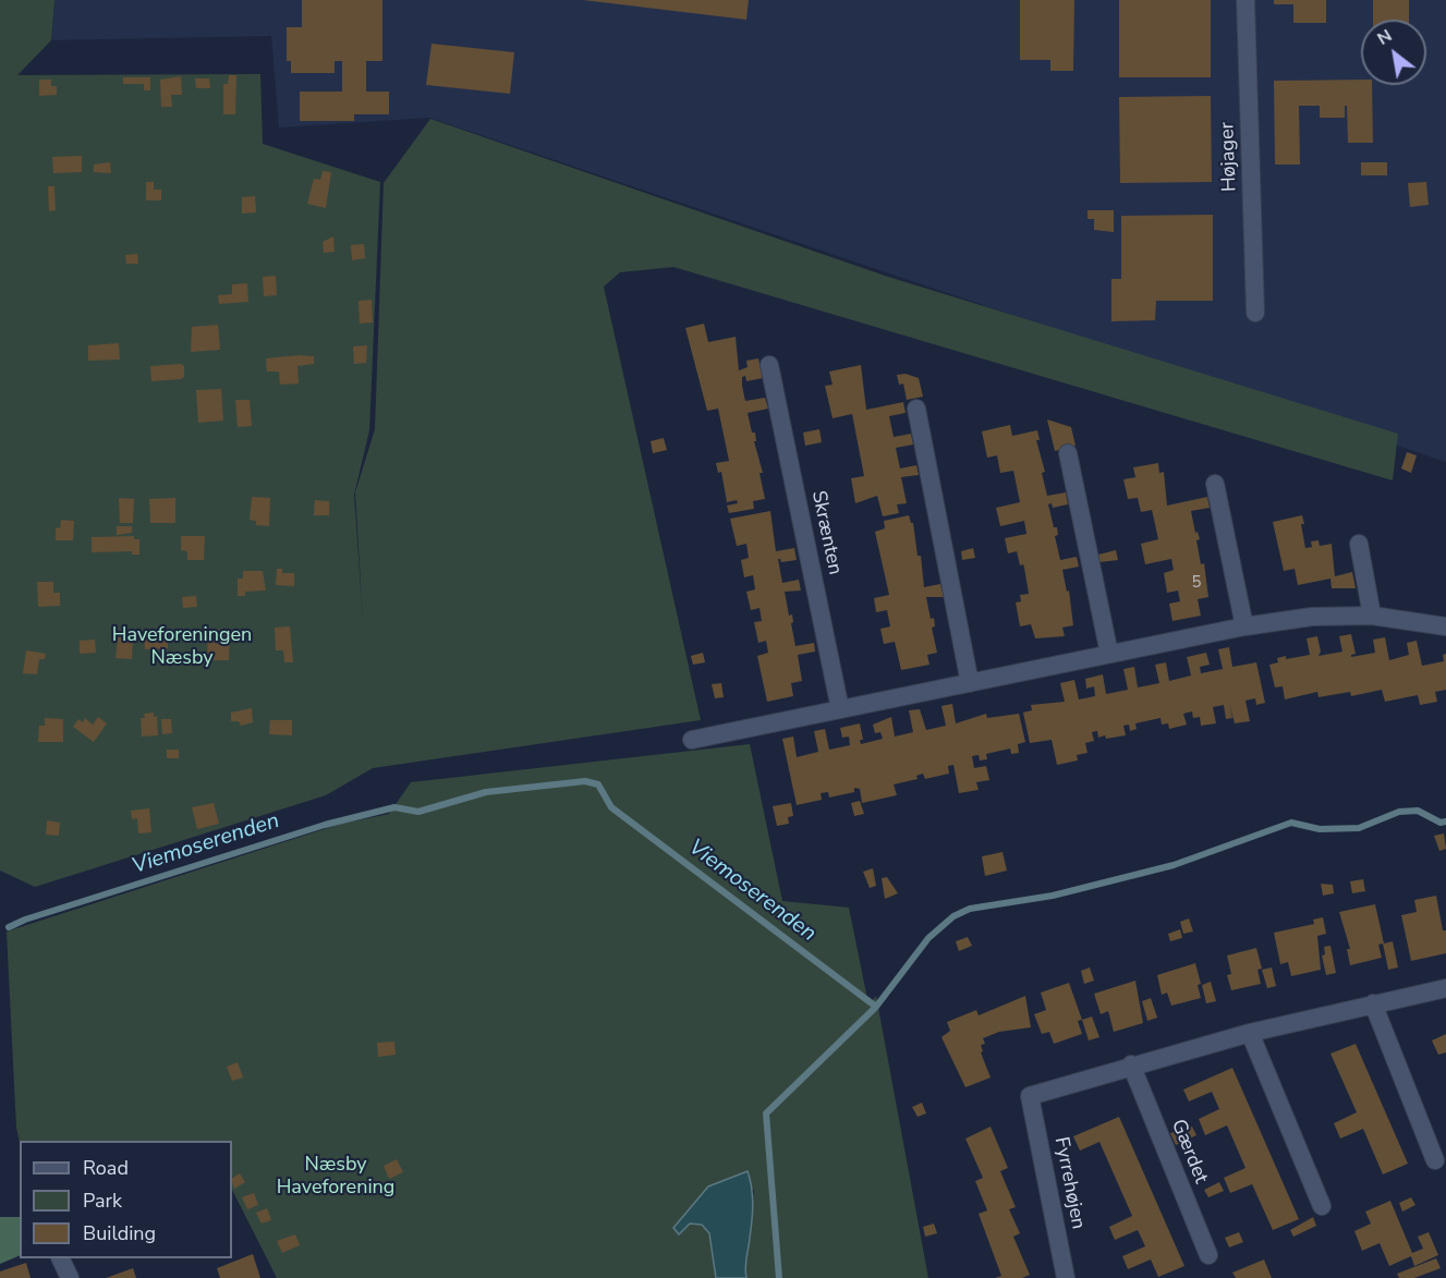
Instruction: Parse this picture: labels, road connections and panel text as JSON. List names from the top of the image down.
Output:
{
  "streets": {
    "street": [
      "Højager",
      "Skrænten",
      "Gærdet",
      "Fyrrehøjen"
    ]
  },
  "crossings": [
    ["Gærdet", "Fyrrehøjen"]
  ],
  "water": ["Viemoserenden"],
  "parks": ["Haveforeningen Næsby", "Næsby Haveforening"],
  "house_numbers": ["5"],
  "legend": ["Road", "Park", "Building"],
  "north": "top left"
}
